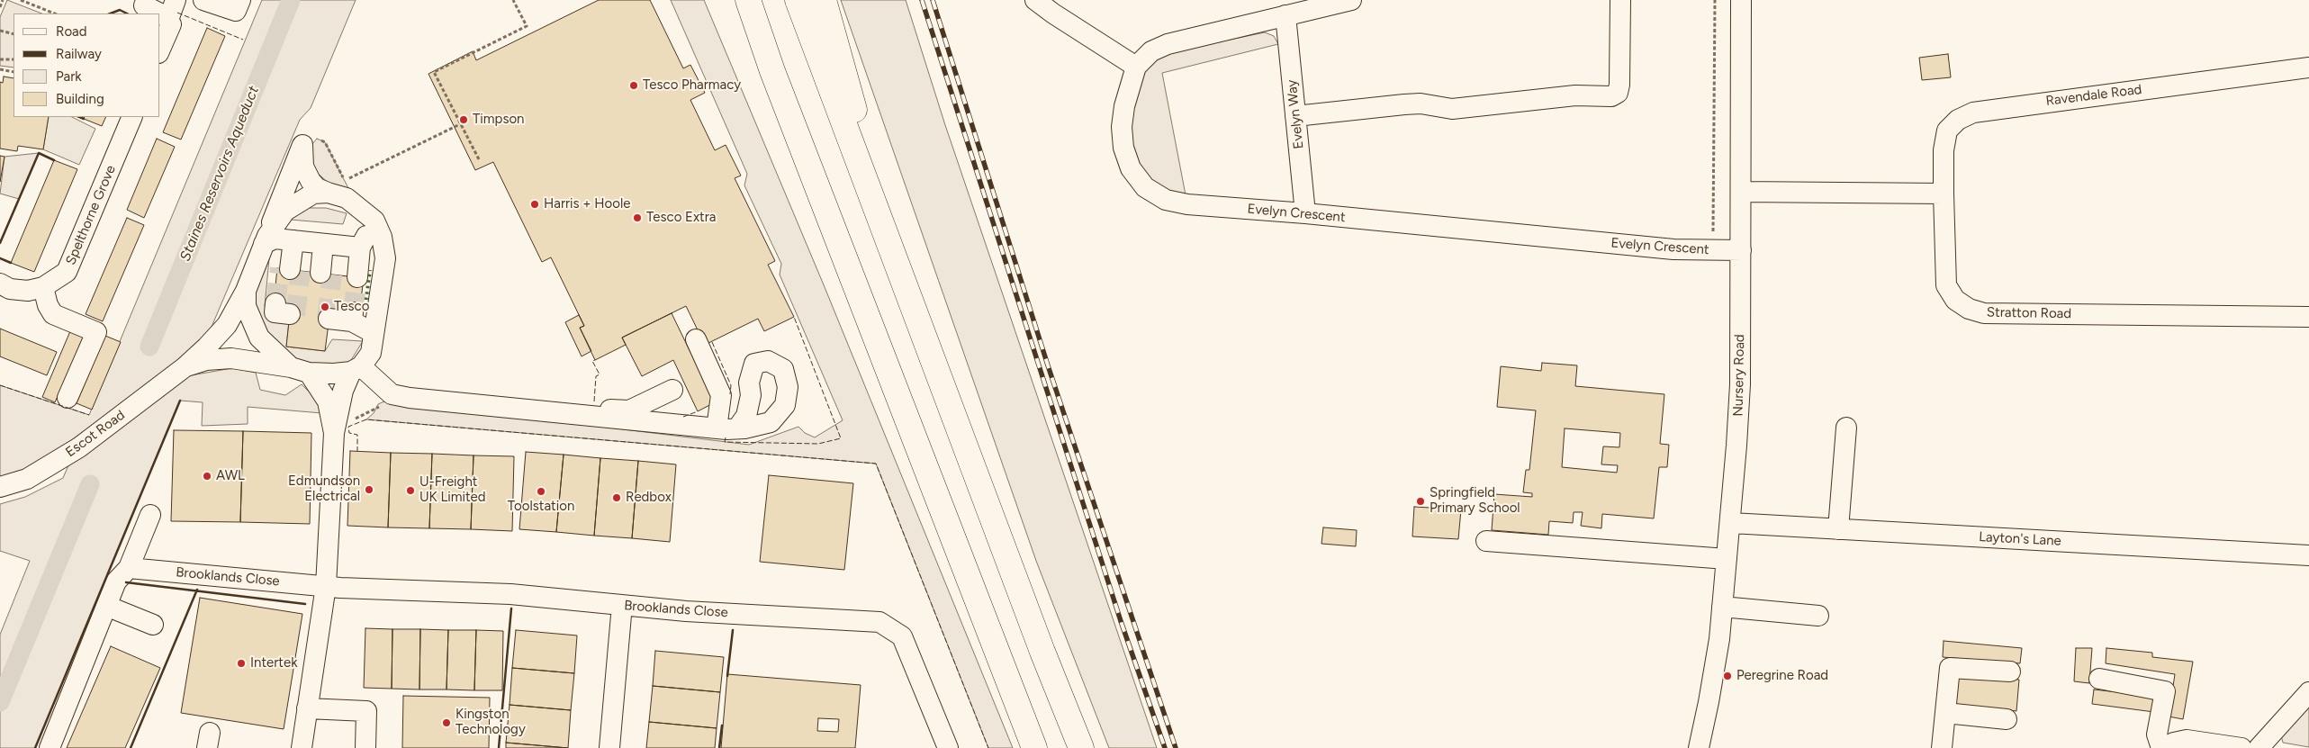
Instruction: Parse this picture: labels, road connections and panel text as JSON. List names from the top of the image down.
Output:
{
  "streets": {
    "street": [
      "Ravendale Road",
      "Evelyn Way",
      "Evelyn Crescent",
      "Spelthorne Grove",
      "Stratton Road",
      "Nursery Road",
      "Escot Road",
      "Layton's Lane",
      "Brooklands Close"
    ]
  },
  "crossings": [
    ["Ravendale Road", "Stratton Road"],
    ["Evelyn Way", "Evelyn Crescent"],
    ["Evelyn Crescent", "Nursery Road"],
    ["Nursery Road", "Layton's Lane"]
  ],
  "water": ["Staines Reservoirs Aqueduct"],
  "places": [
    "Tesco Pharmacy",
    "Timpson",
    "Harris + Hoole",
    "Tesco Extra",
    "Tesco",
    "AWL",
    "Edmundson Electrical",
    "U-Freight UK Limited",
    "Toolstation",
    "Redbox",
    "Springfield Primary School",
    "Intertek",
    "Peregrine Road",
    "Kingston Technology"
  ],
  "legend": [
    "Road",
    "Railway",
    "Park",
    "Building"
  ]
}
